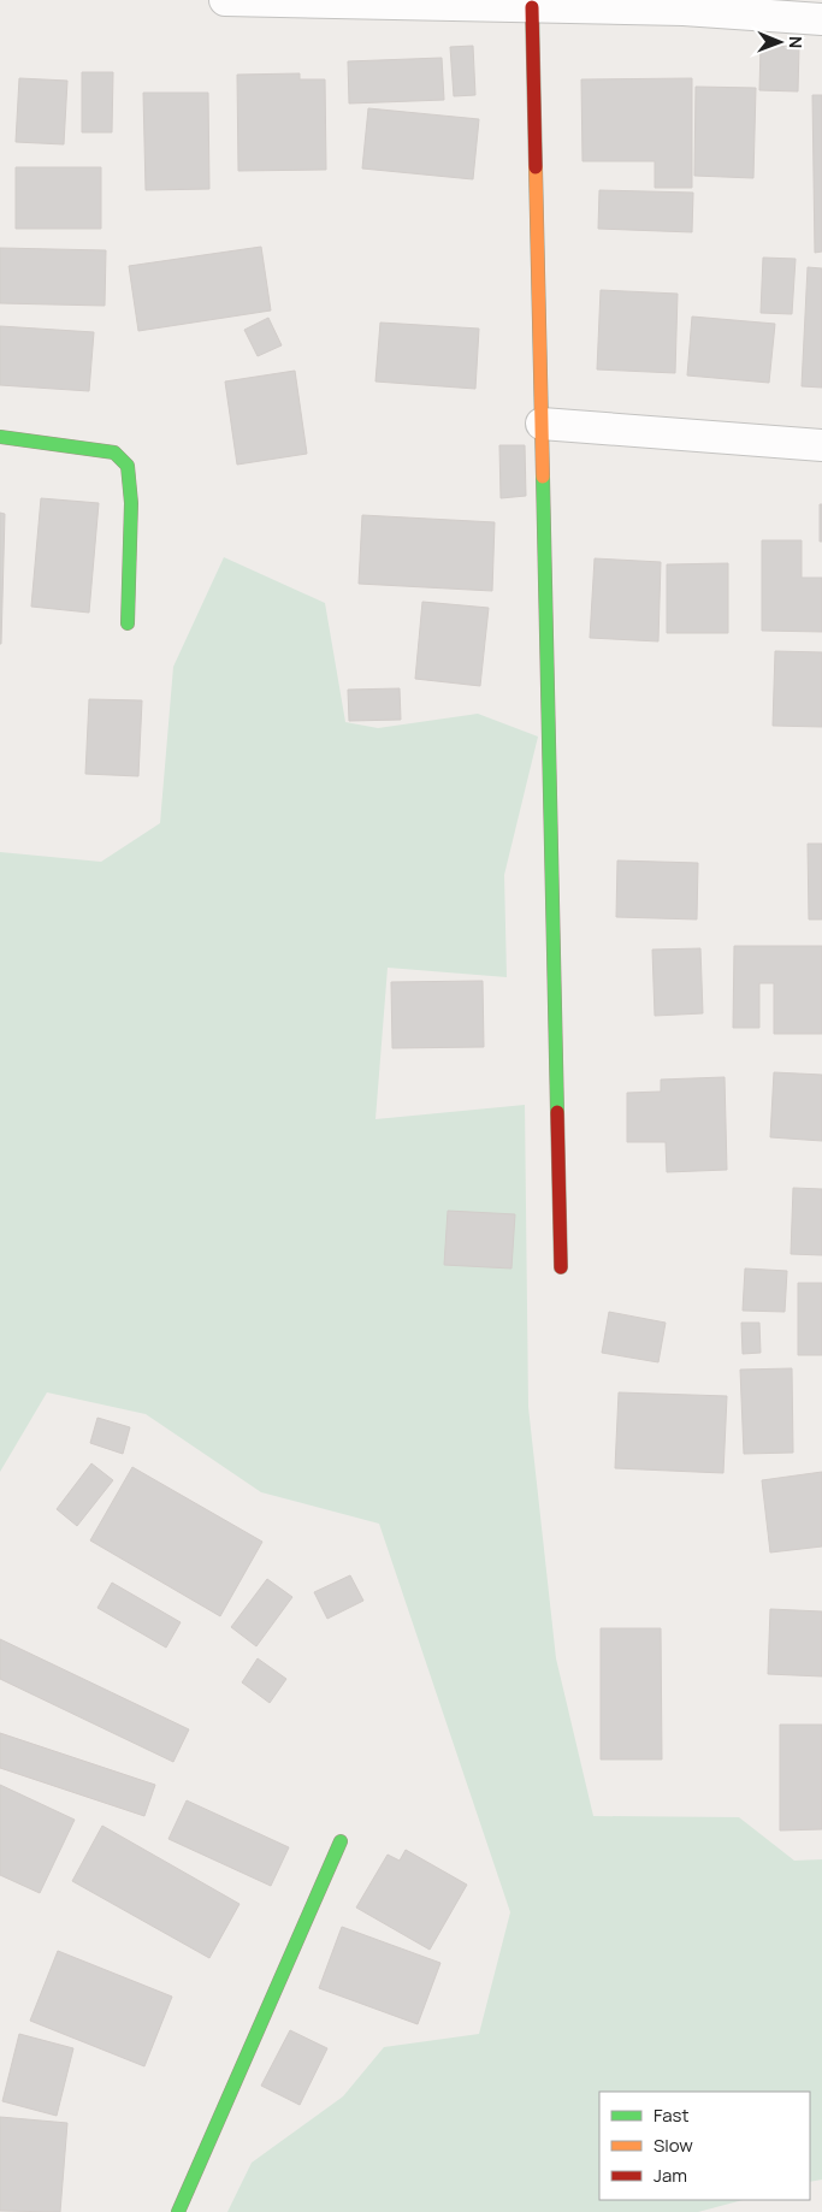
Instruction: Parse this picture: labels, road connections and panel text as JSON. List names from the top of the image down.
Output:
{
  "legend": ["Fast", "Slow", "Jam"],
  "north": "right"
}
